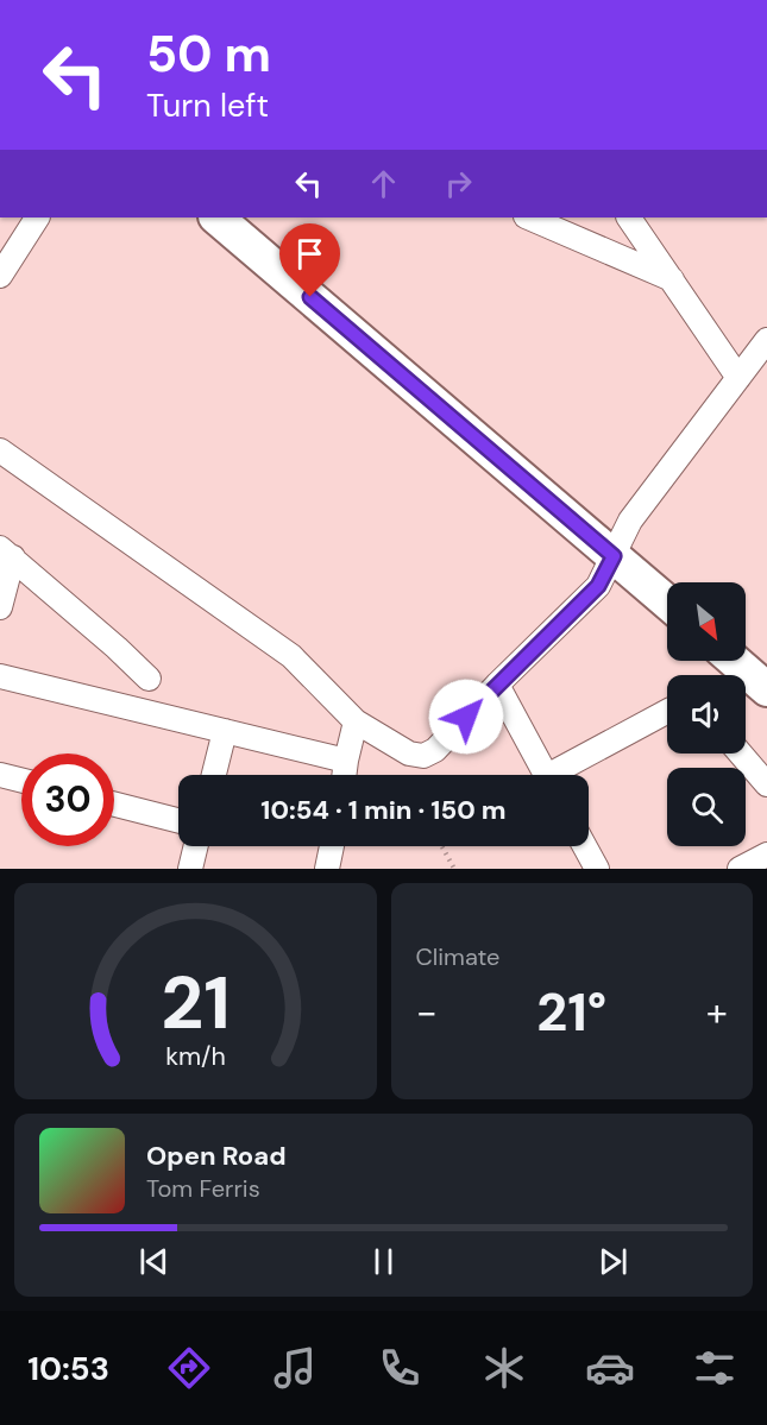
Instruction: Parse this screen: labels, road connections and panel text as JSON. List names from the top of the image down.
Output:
{
  "north": "bottom right",
  "page": {
    "turn": ["50 m", "Turn left"],
    "limit": "30",
    "trip": "10:54 · 1 min · 150 m",
    "tile": "Climate",
    "heat": ["−", "21°", "+"],
    "song": ["Open Road", "Tom Ferris"],
    "tabs": "10:53",
    "gauge": ["21", "km/h"]
  }
}
